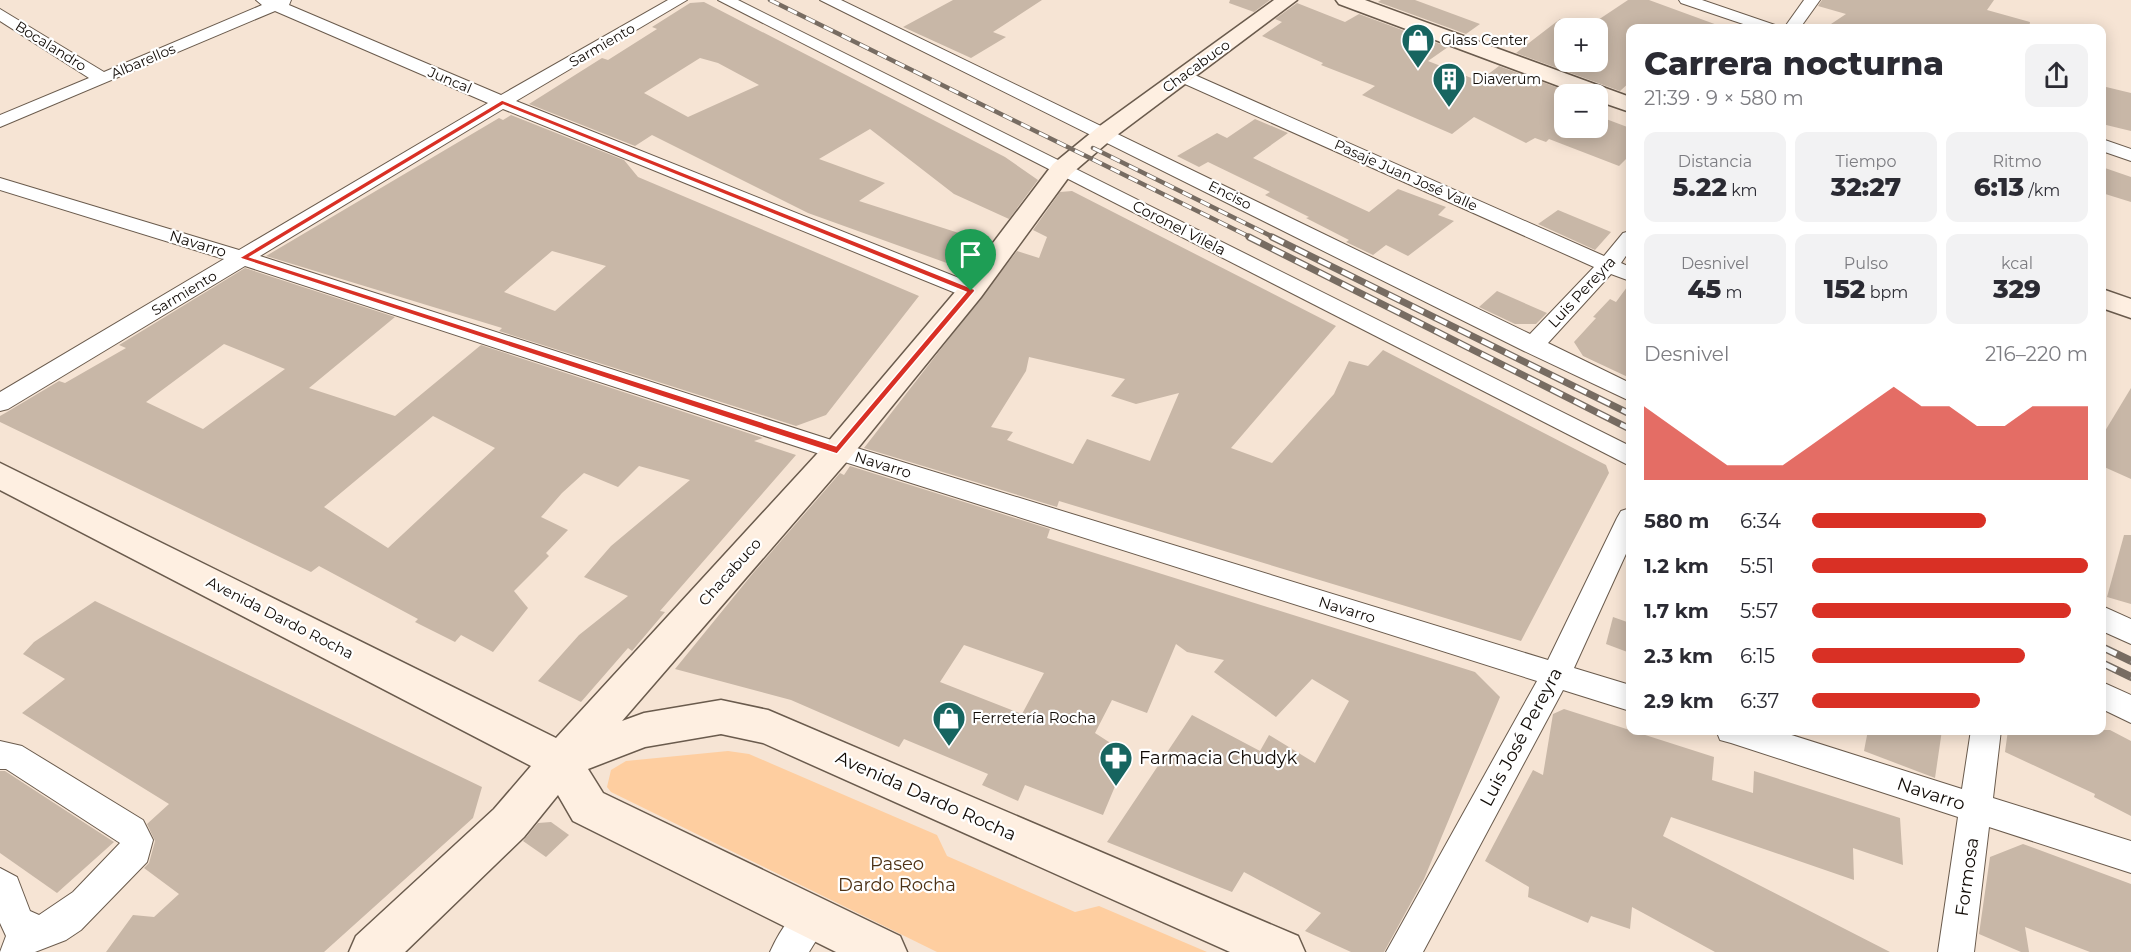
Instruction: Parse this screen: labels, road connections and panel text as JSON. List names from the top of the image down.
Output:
{
  "streets": {
    "main road": ["Chacabuco", "Avenida Dardo Rocha"],
    "street": [
      "Sarmiento",
      "Bocalandro",
      "Albarellos",
      "Juncal",
      "Pasaje Juan José Valle",
      "Enciso",
      "Coronel Vilela",
      "Navarro",
      "Luis Pereyra",
      "Luis José Pereyra",
      "Formosa"
    ]
  },
  "crossings": [
    ["Sarmiento", "Juncal"],
    ["Sarmiento", "Navarro"],
    ["Bocalandro", "Albarellos"],
    ["Albarellos", "Juncal"],
    ["Chacabuco", "Juncal"],
    ["Chacabuco", "Pasaje Juan José Valle"],
    ["Chacabuco", "Enciso"],
    ["Chacabuco", "Coronel Vilela"],
    ["Chacabuco", "Navarro"],
    ["Chacabuco", "Avenida Dardo Rocha"],
    ["Pasaje Juan José Valle", "Luis Pereyra"],
    ["Enciso", "Luis Pereyra"],
    ["Navarro", "Luis José Pereyra"],
    ["Navarro", "Formosa"]
  ],
  "parks": ["Paseo Dardo Rocha"],
  "places": {
    "shop": ["Glass Center", "Ferretería Rocha"],
    "building": ["Diaverum"],
    "pharmacy": ["Farmacia Chudyk"]
  },
  "page": {
    "map_buttons": ["+", "−"],
    "heading": ["Carrera nocturna", "21:39 · 9 × 580 m"],
    "stats": [
      ["Distancia", "5.22 km"],
      ["Tiempo", "32:27"],
      ["Ritmo", "6:13 /km"],
      ["Desnivel", "45 m"],
      ["Pulso", "152 bpm"],
      ["kcal", "329"]
    ],
    "chart": ["Desnivel", "216–220 m"],
    "list": [
      {
        "name": "580 m",
        "note": "6:34"
      },
      {
        "name": "1.2 km",
        "note": "5:51"
      },
      {
        "name": "1.7 km",
        "note": "5:57"
      },
      {
        "name": "2.3 km",
        "note": "6:15"
      },
      {
        "name": "2.9 km",
        "note": "6:37"
      }
    ]
  }
}
